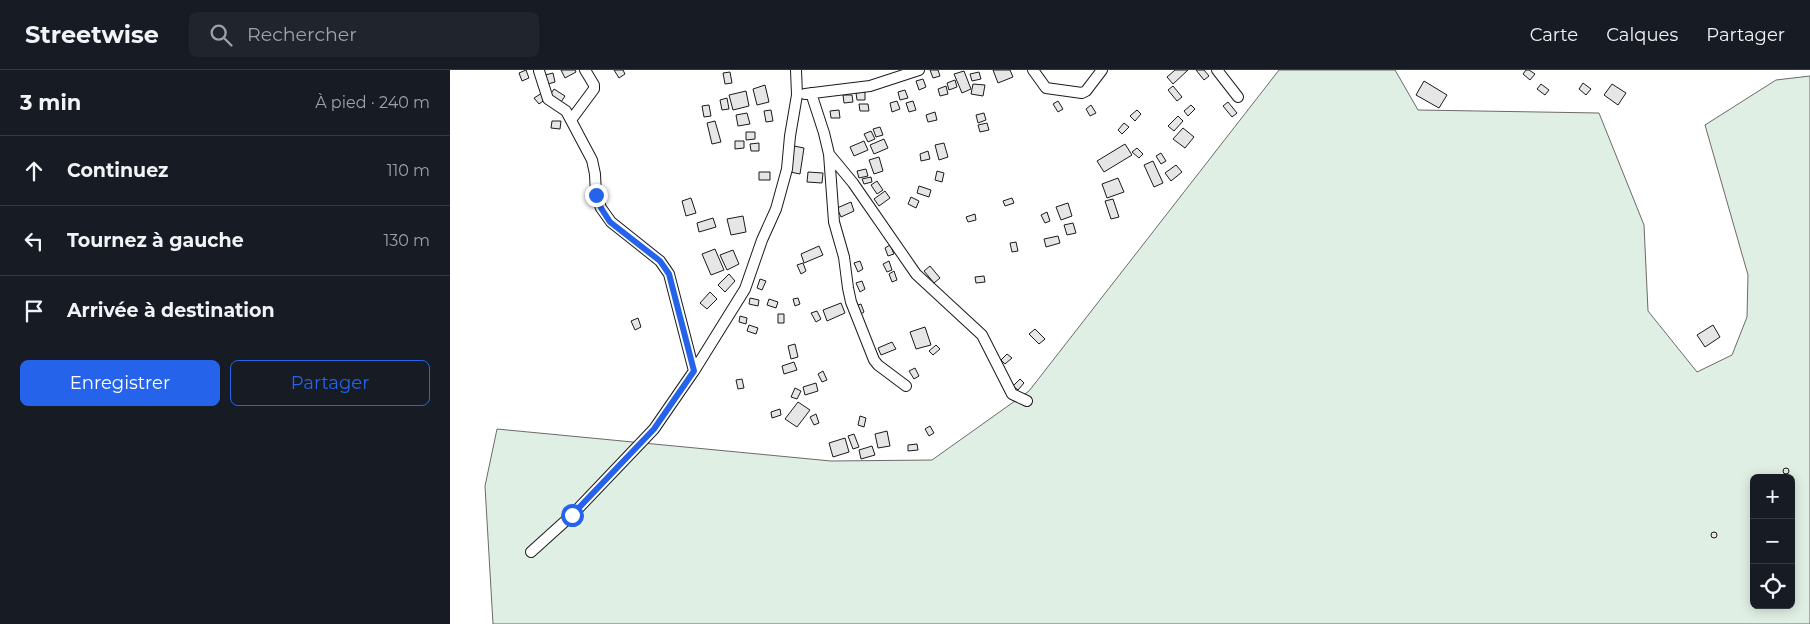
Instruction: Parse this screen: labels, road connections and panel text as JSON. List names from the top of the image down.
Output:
{
  "page": {
    "header": "Streetwise",
    "search": "Rechercher",
    "nav": ["Carte", "Calques", "Partager"],
    "heading": ["3 min", "À pied · 240 m"],
    "list": [
      ["Continuez", "110 m"],
      ["Tournez à gauche", "130 m"],
      "Arrivée à destination"
    ],
    "buttons": ["Enregistrer", "Partager"],
    "map_buttons": ["+", "−"]
  }
}
